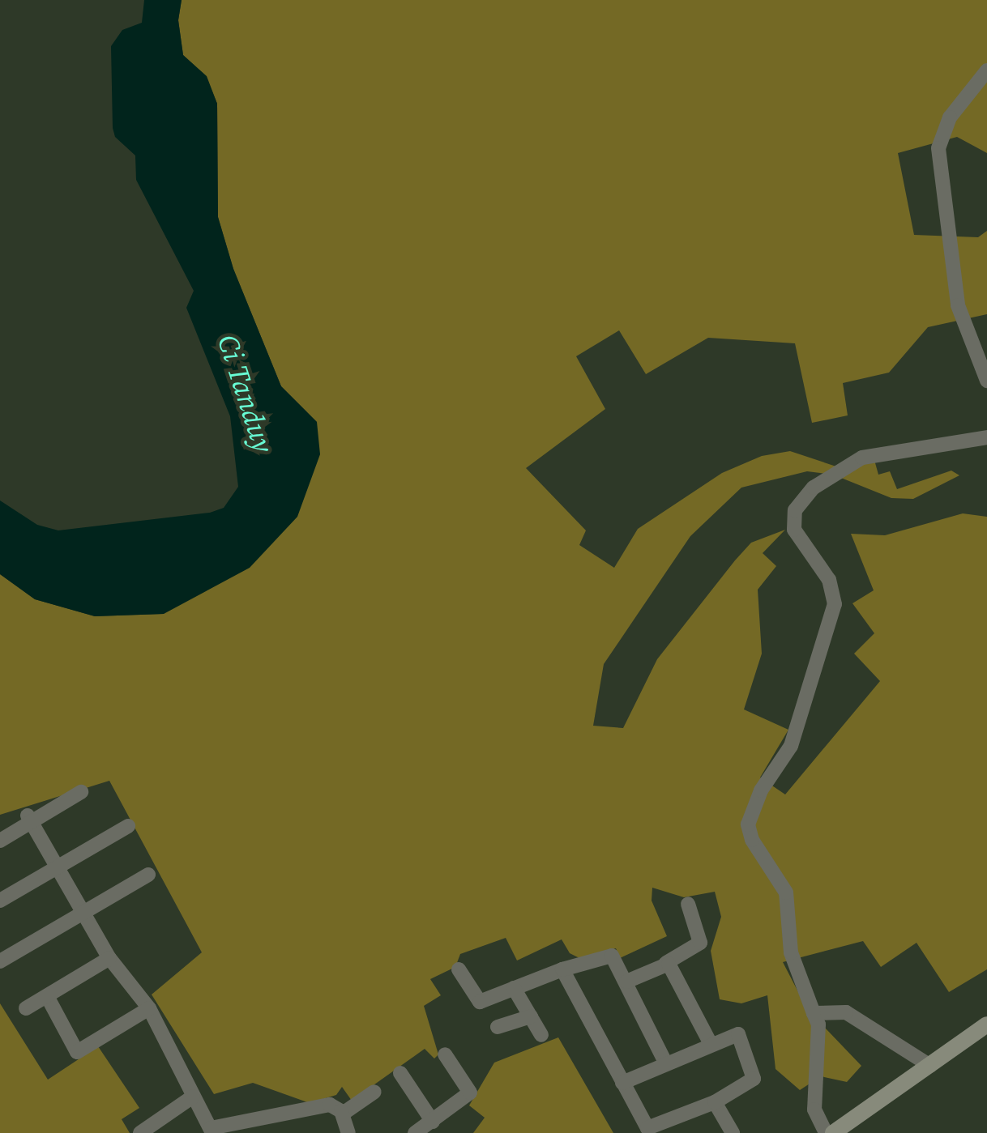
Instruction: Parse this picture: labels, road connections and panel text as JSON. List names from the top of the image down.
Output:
{
  "water": ["Ci Tanduy"]
}
